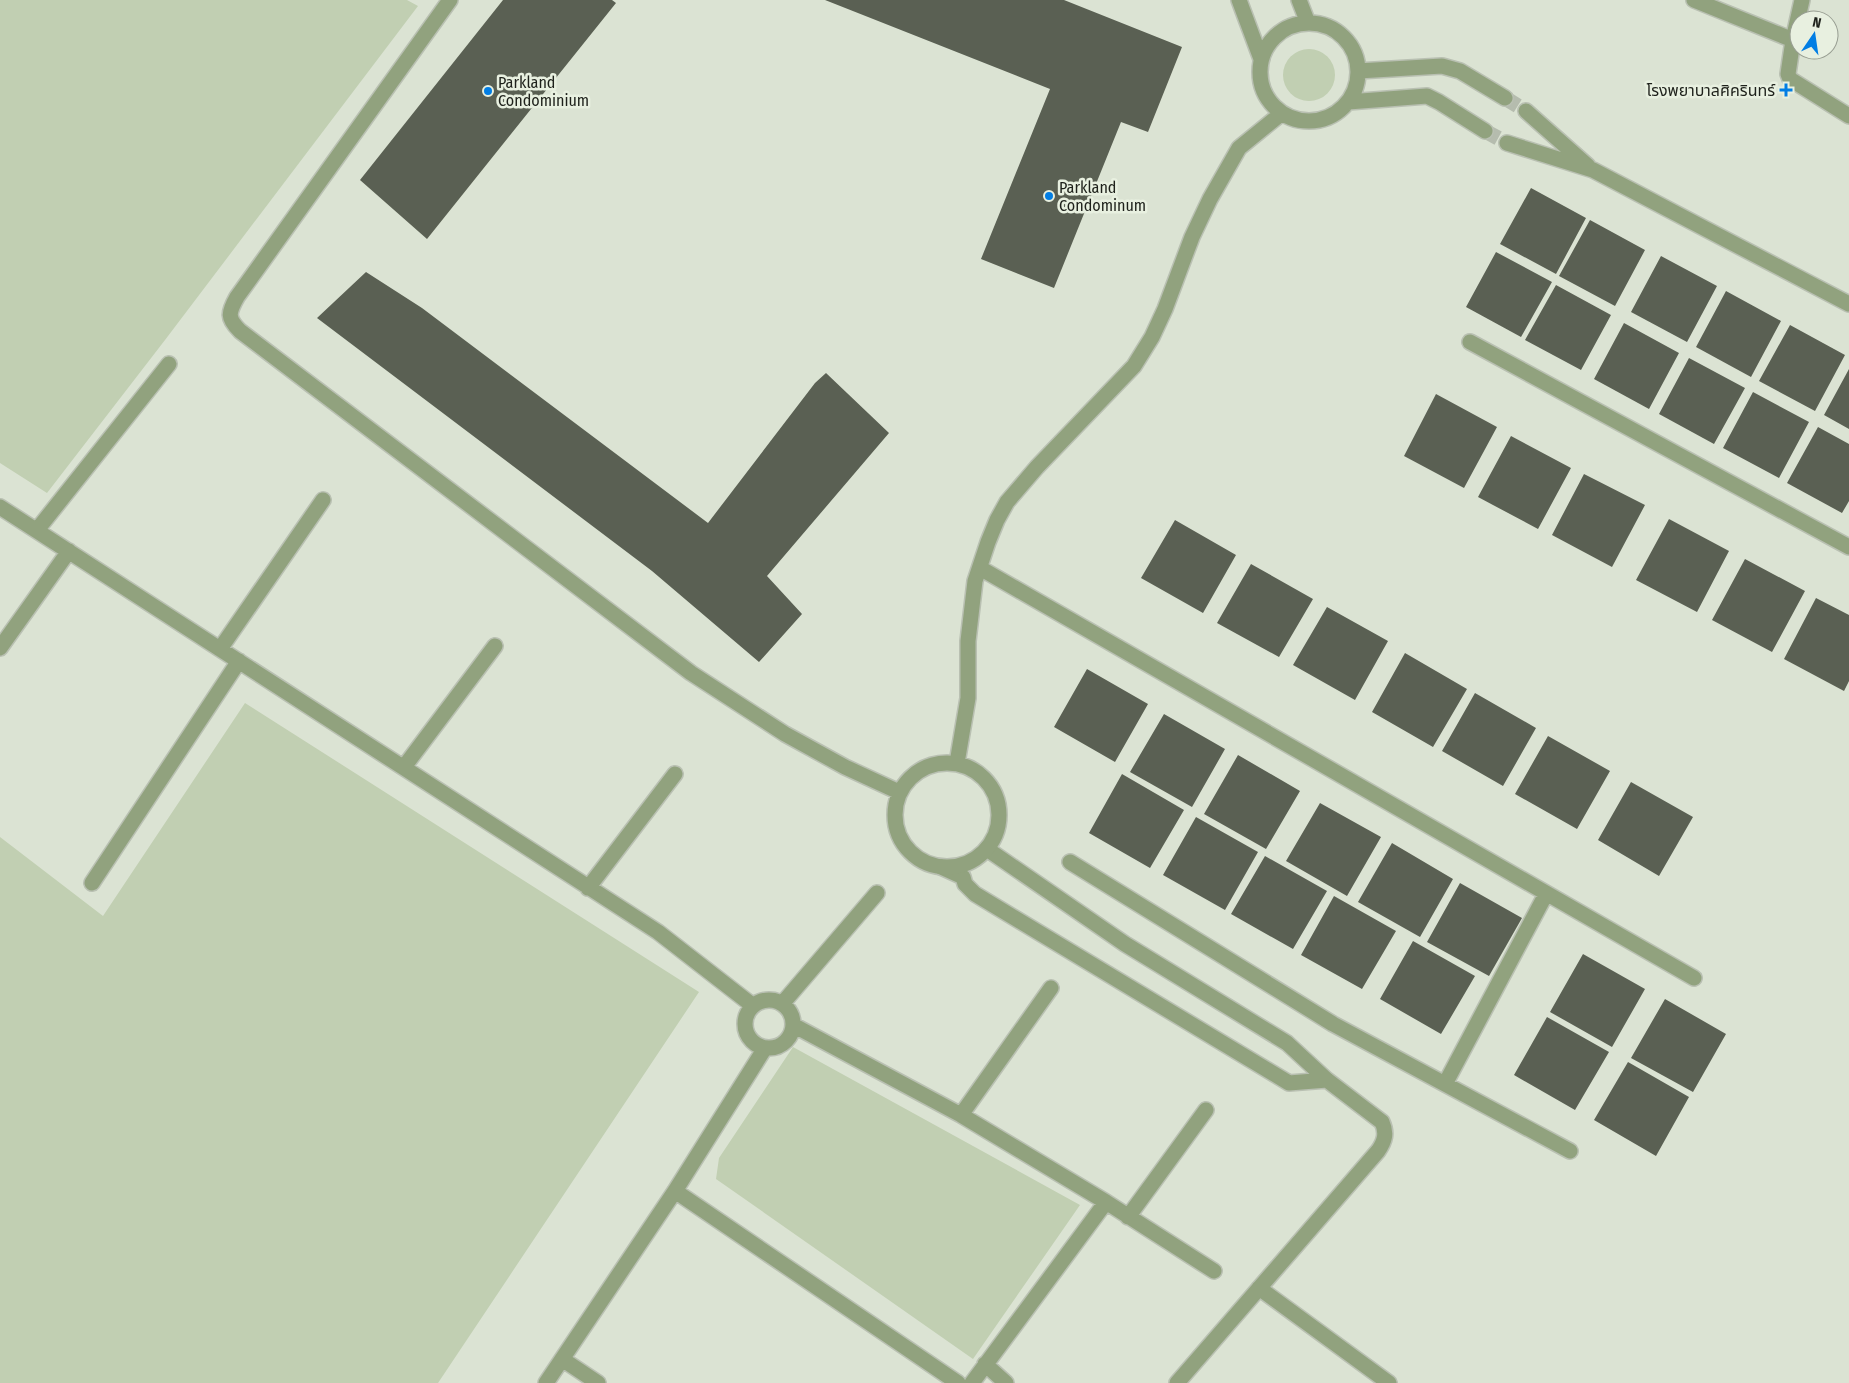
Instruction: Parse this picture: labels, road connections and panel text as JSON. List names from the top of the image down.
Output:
{
  "places": {
    "health": ["โรงพยาบาลศิครินทร์"],
    "other": ["Parkland Condominium", "Parkland Condominum"]
  },
  "north": "top"
}
